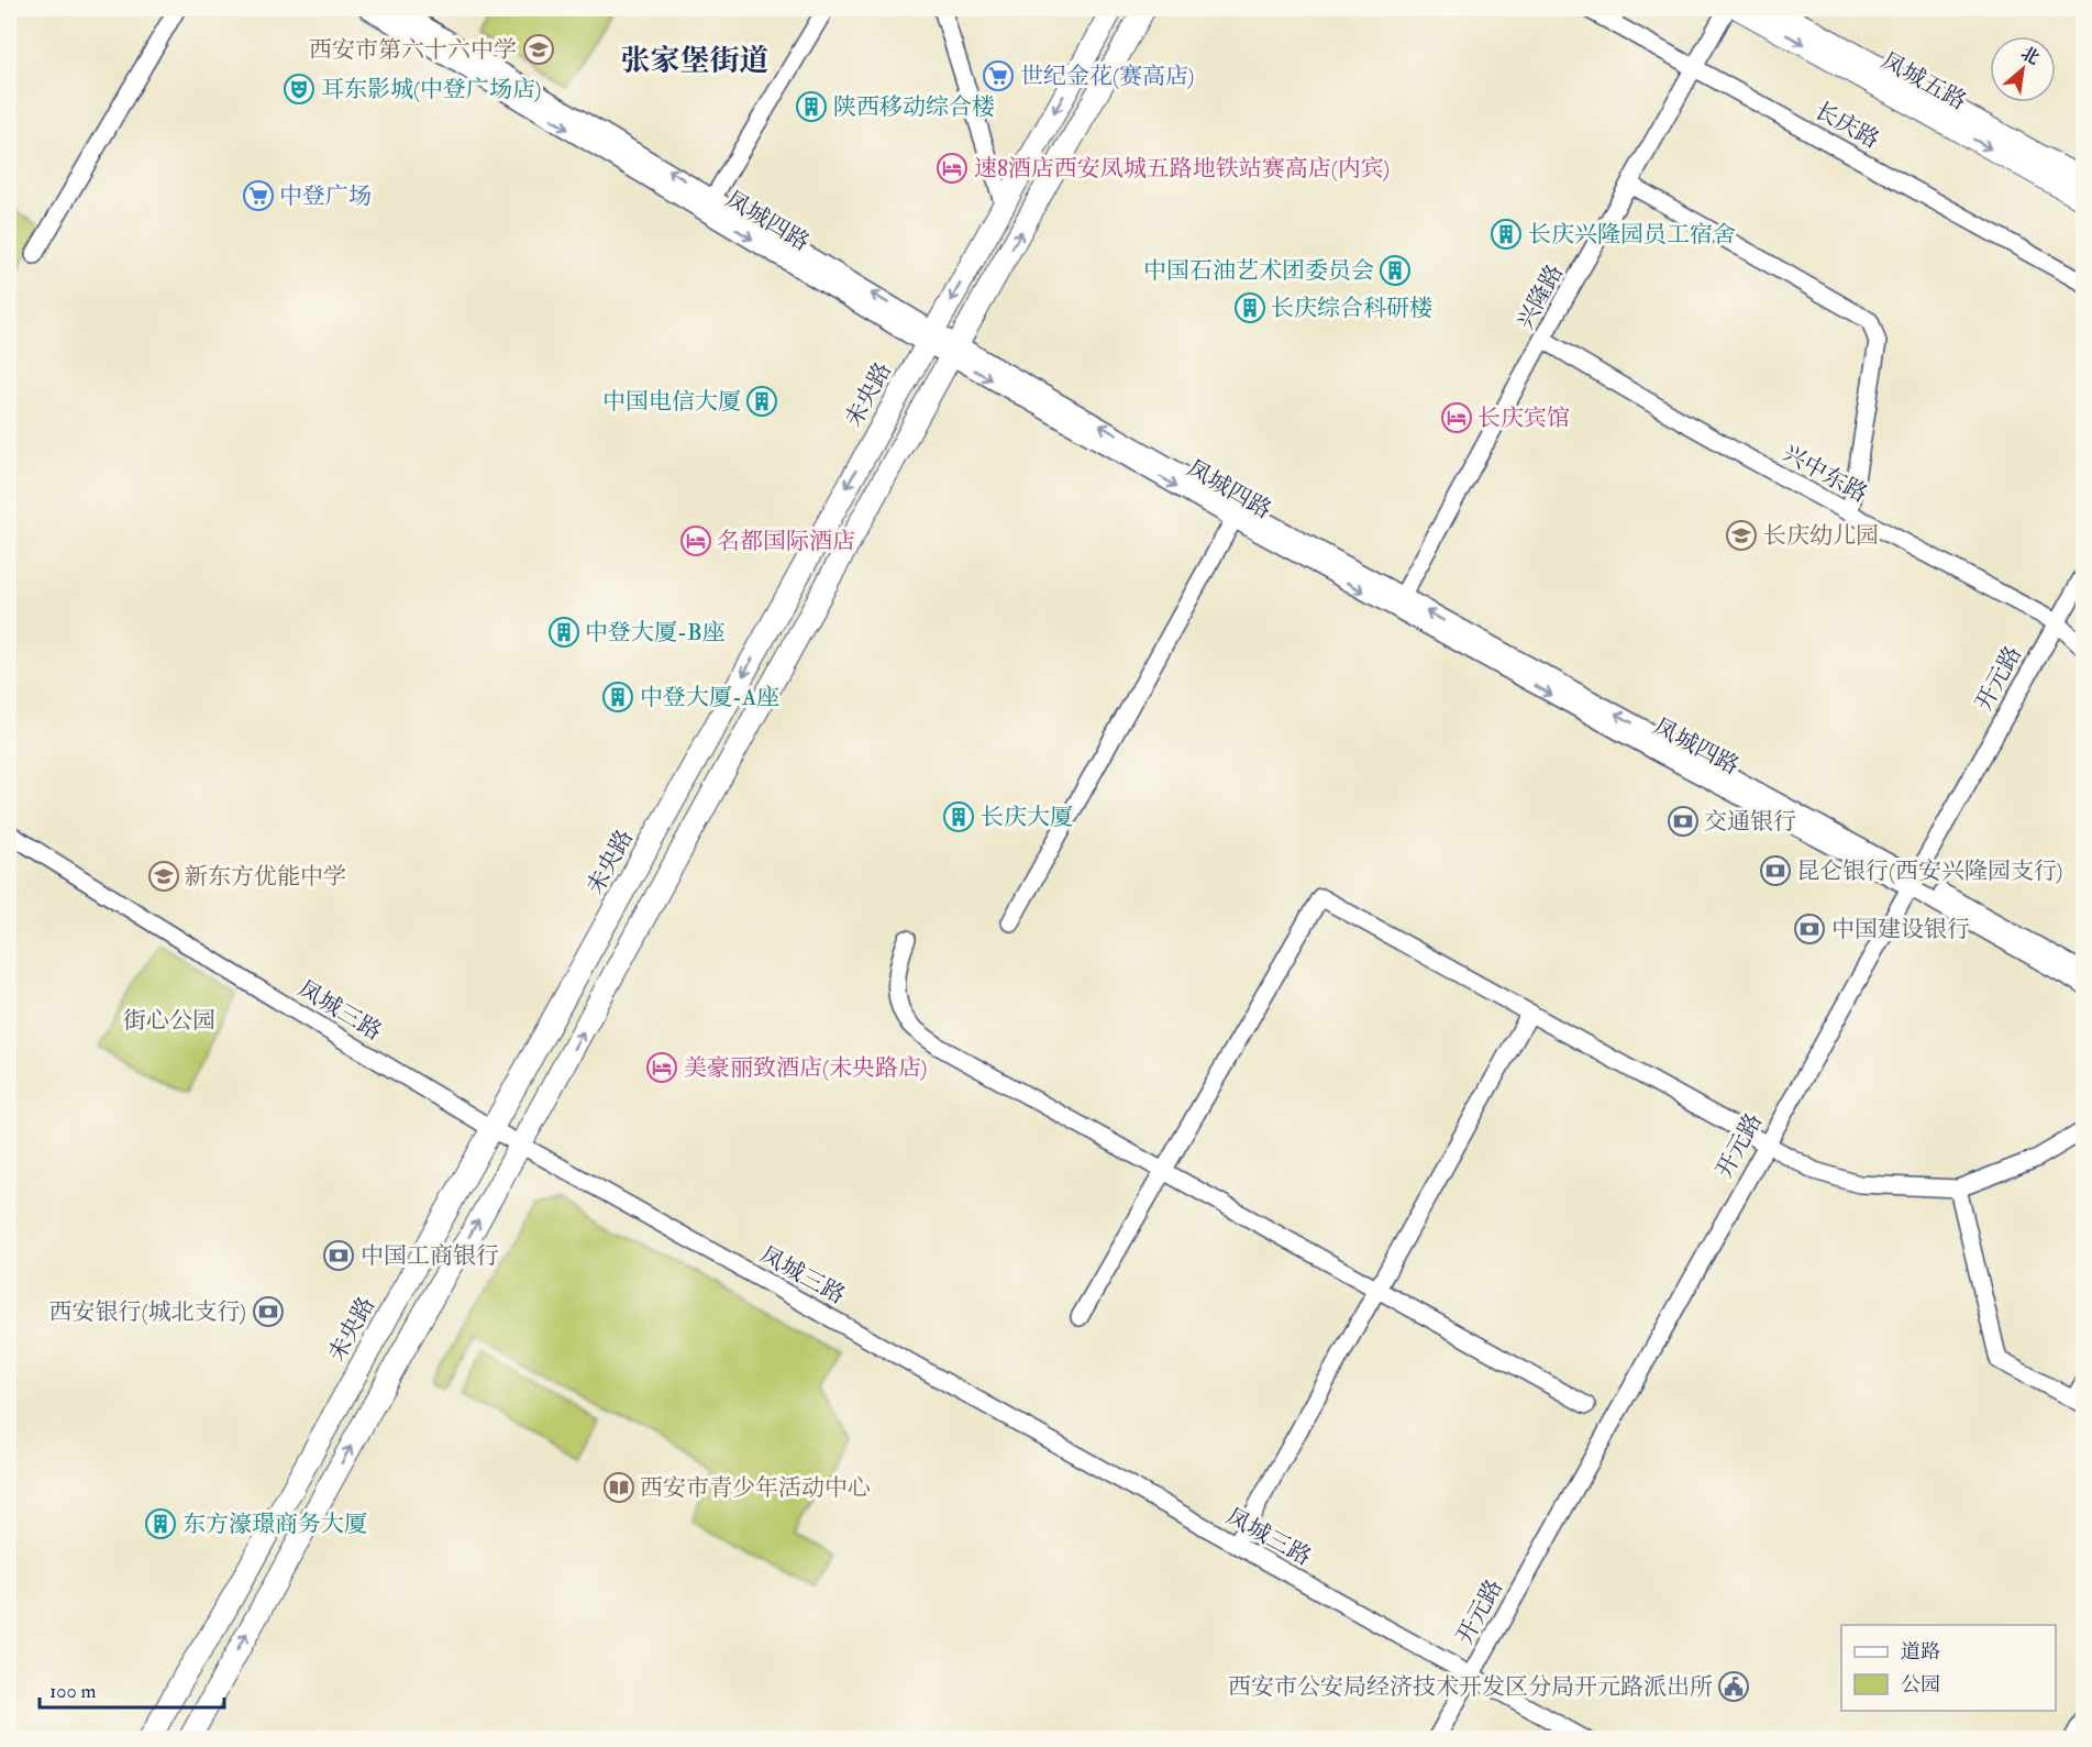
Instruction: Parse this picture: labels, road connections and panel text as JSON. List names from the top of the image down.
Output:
{
  "streets": {
    "main road": ["凤城五路", "未央路"],
    "street": [
      "长庆路",
      "凤城四路",
      "兴隆路",
      "兴中东路",
      "开元路",
      "凤城三路"
    ]
  },
  "crossings": [
    ["长庆路", "兴隆路"],
    ["凤城四路", "兴隆路"],
    ["凤城四路", "未央路"],
    ["凤城四路", "开元路"],
    ["兴隆路", "兴中东路"],
    ["未央路", "凤城三路"],
    ["兴中东路", "开元路"],
    ["开元路", "凤城三路"]
  ],
  "districts": ["张家堡街道"],
  "parks": ["街心公园"],
  "places": {
    "school or university": ["西安市第六十六中学", "长庆幼儿园", "新东方优能中学"],
    "supermarket": ["世纪金花(赛高店)", "中登广场"],
    "theatre": ["耳东影城(中登广场店)"],
    "building": [
      "陕西移动综合楼",
      "长庆兴隆园员工宿舍",
      "中国石油艺术团委员会",
      "长庆综合科研楼",
      "中国电信大厦",
      "中登大厦-B座",
      "中登大厦-A座",
      "长庆大厦",
      "东方濠璟商务大厦"
    ],
    "hotel": [
      "速8酒店西安凤城五路地铁站赛高店(内宾)",
      "长庆宾馆",
      "名都国际酒店",
      "美豪丽致酒店(未央路店)"
    ],
    "bank": [
      "交通银行",
      "昆仑银行(西安兴隆园支行)",
      "中国建设银行",
      "中国工商银行",
      "西安银行(城北支行)"
    ],
    "library": ["西安市青少年活动中心"],
    "public building": ["西安市公安局经济技术开发区分局开元路派出所"]
  },
  "legend": ["道路", "公园"],
  "scale_bar": "100 m",
  "north": "top right"
}
